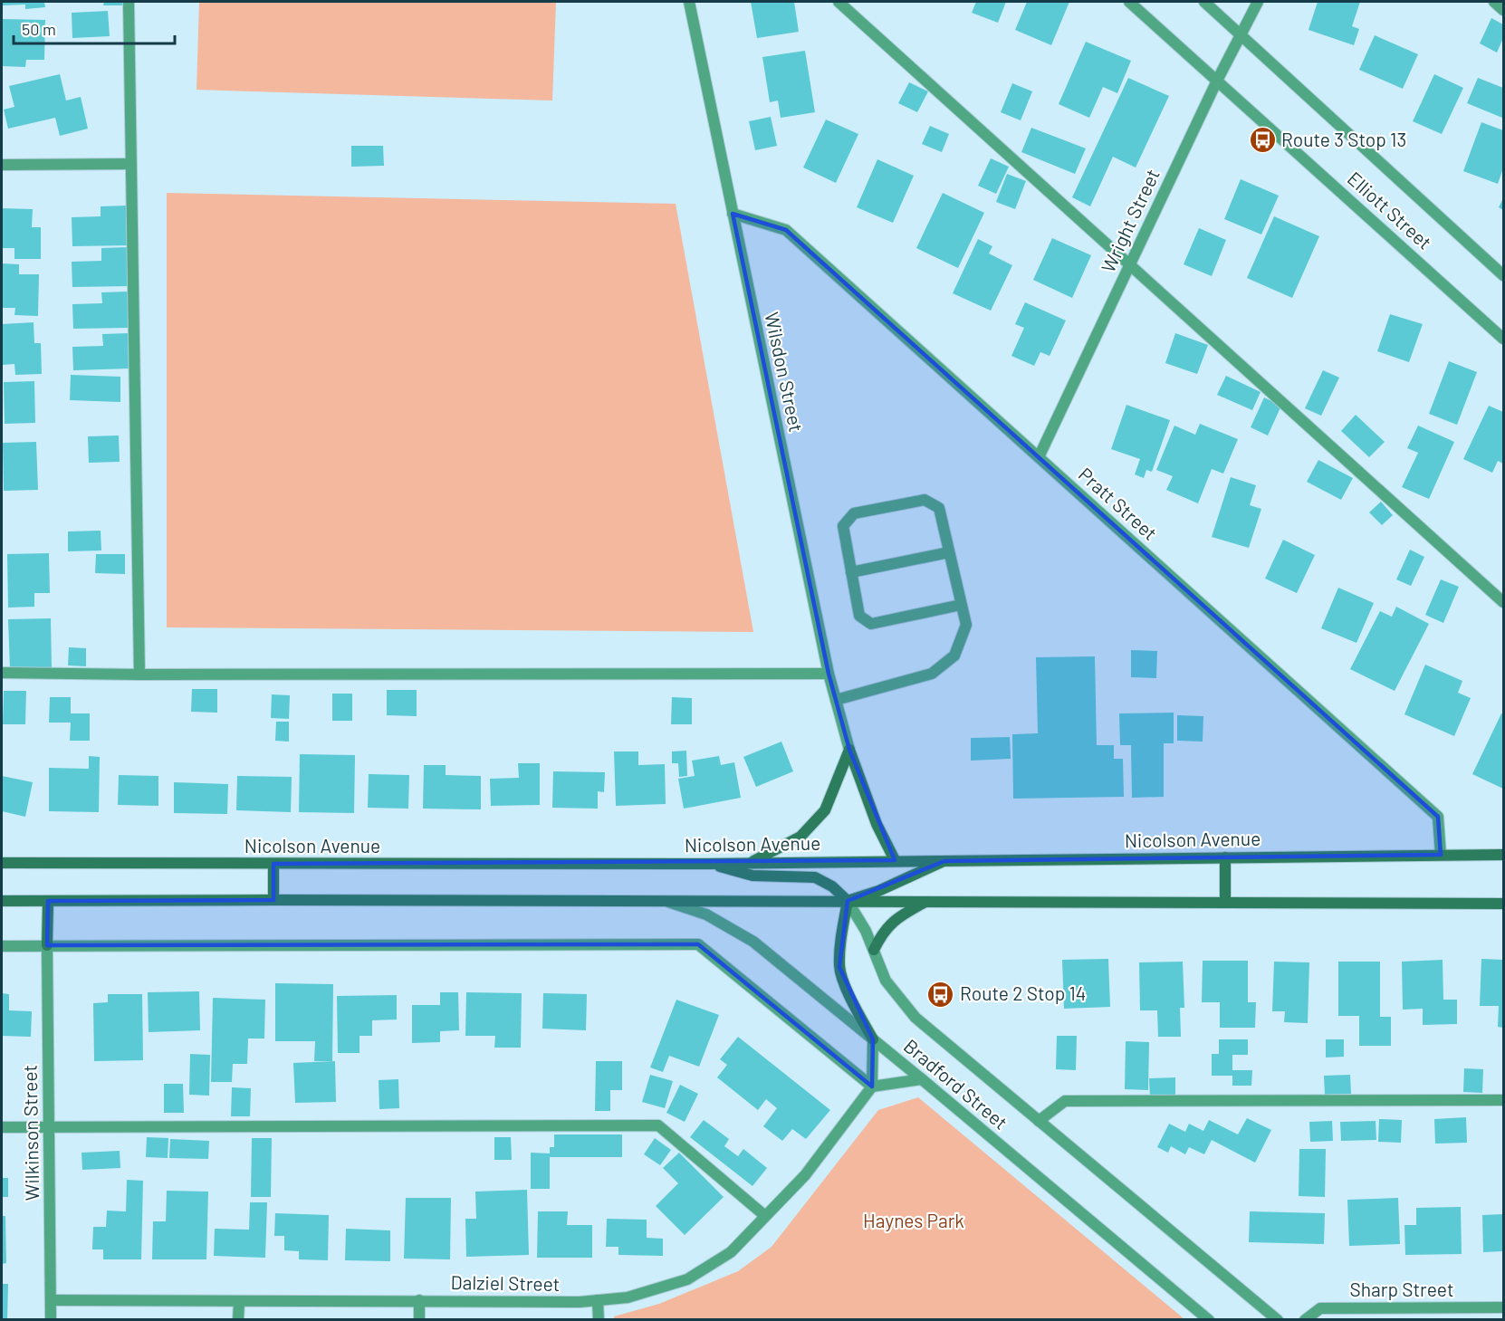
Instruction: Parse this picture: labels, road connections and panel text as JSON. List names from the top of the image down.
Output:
{
  "streets": {
    "main road": ["Nicolson Avenue"],
    "street": [
      "Elliott Street",
      "Wright Street",
      "Wilsdon Street",
      "Pratt Street",
      "Bradford Street",
      "Wilkinson Street",
      "Dalziel Street",
      "Sharp Street"
    ]
  },
  "crossings": [
    ["Elliott Street", "Wright Street"],
    ["Wright Street", "Pratt Street"],
    ["Wilsdon Street", "Pratt Street"],
    ["Pratt Street", "Nicolson Avenue"],
    ["Wilkinson Street", "Dalziel Street"]
  ],
  "parks": ["Haynes Park"],
  "places": {
    "bus stop": ["Route 3 Stop 13", "Route 2 Stop 14"]
  },
  "scale_bar": "50 m"
}
